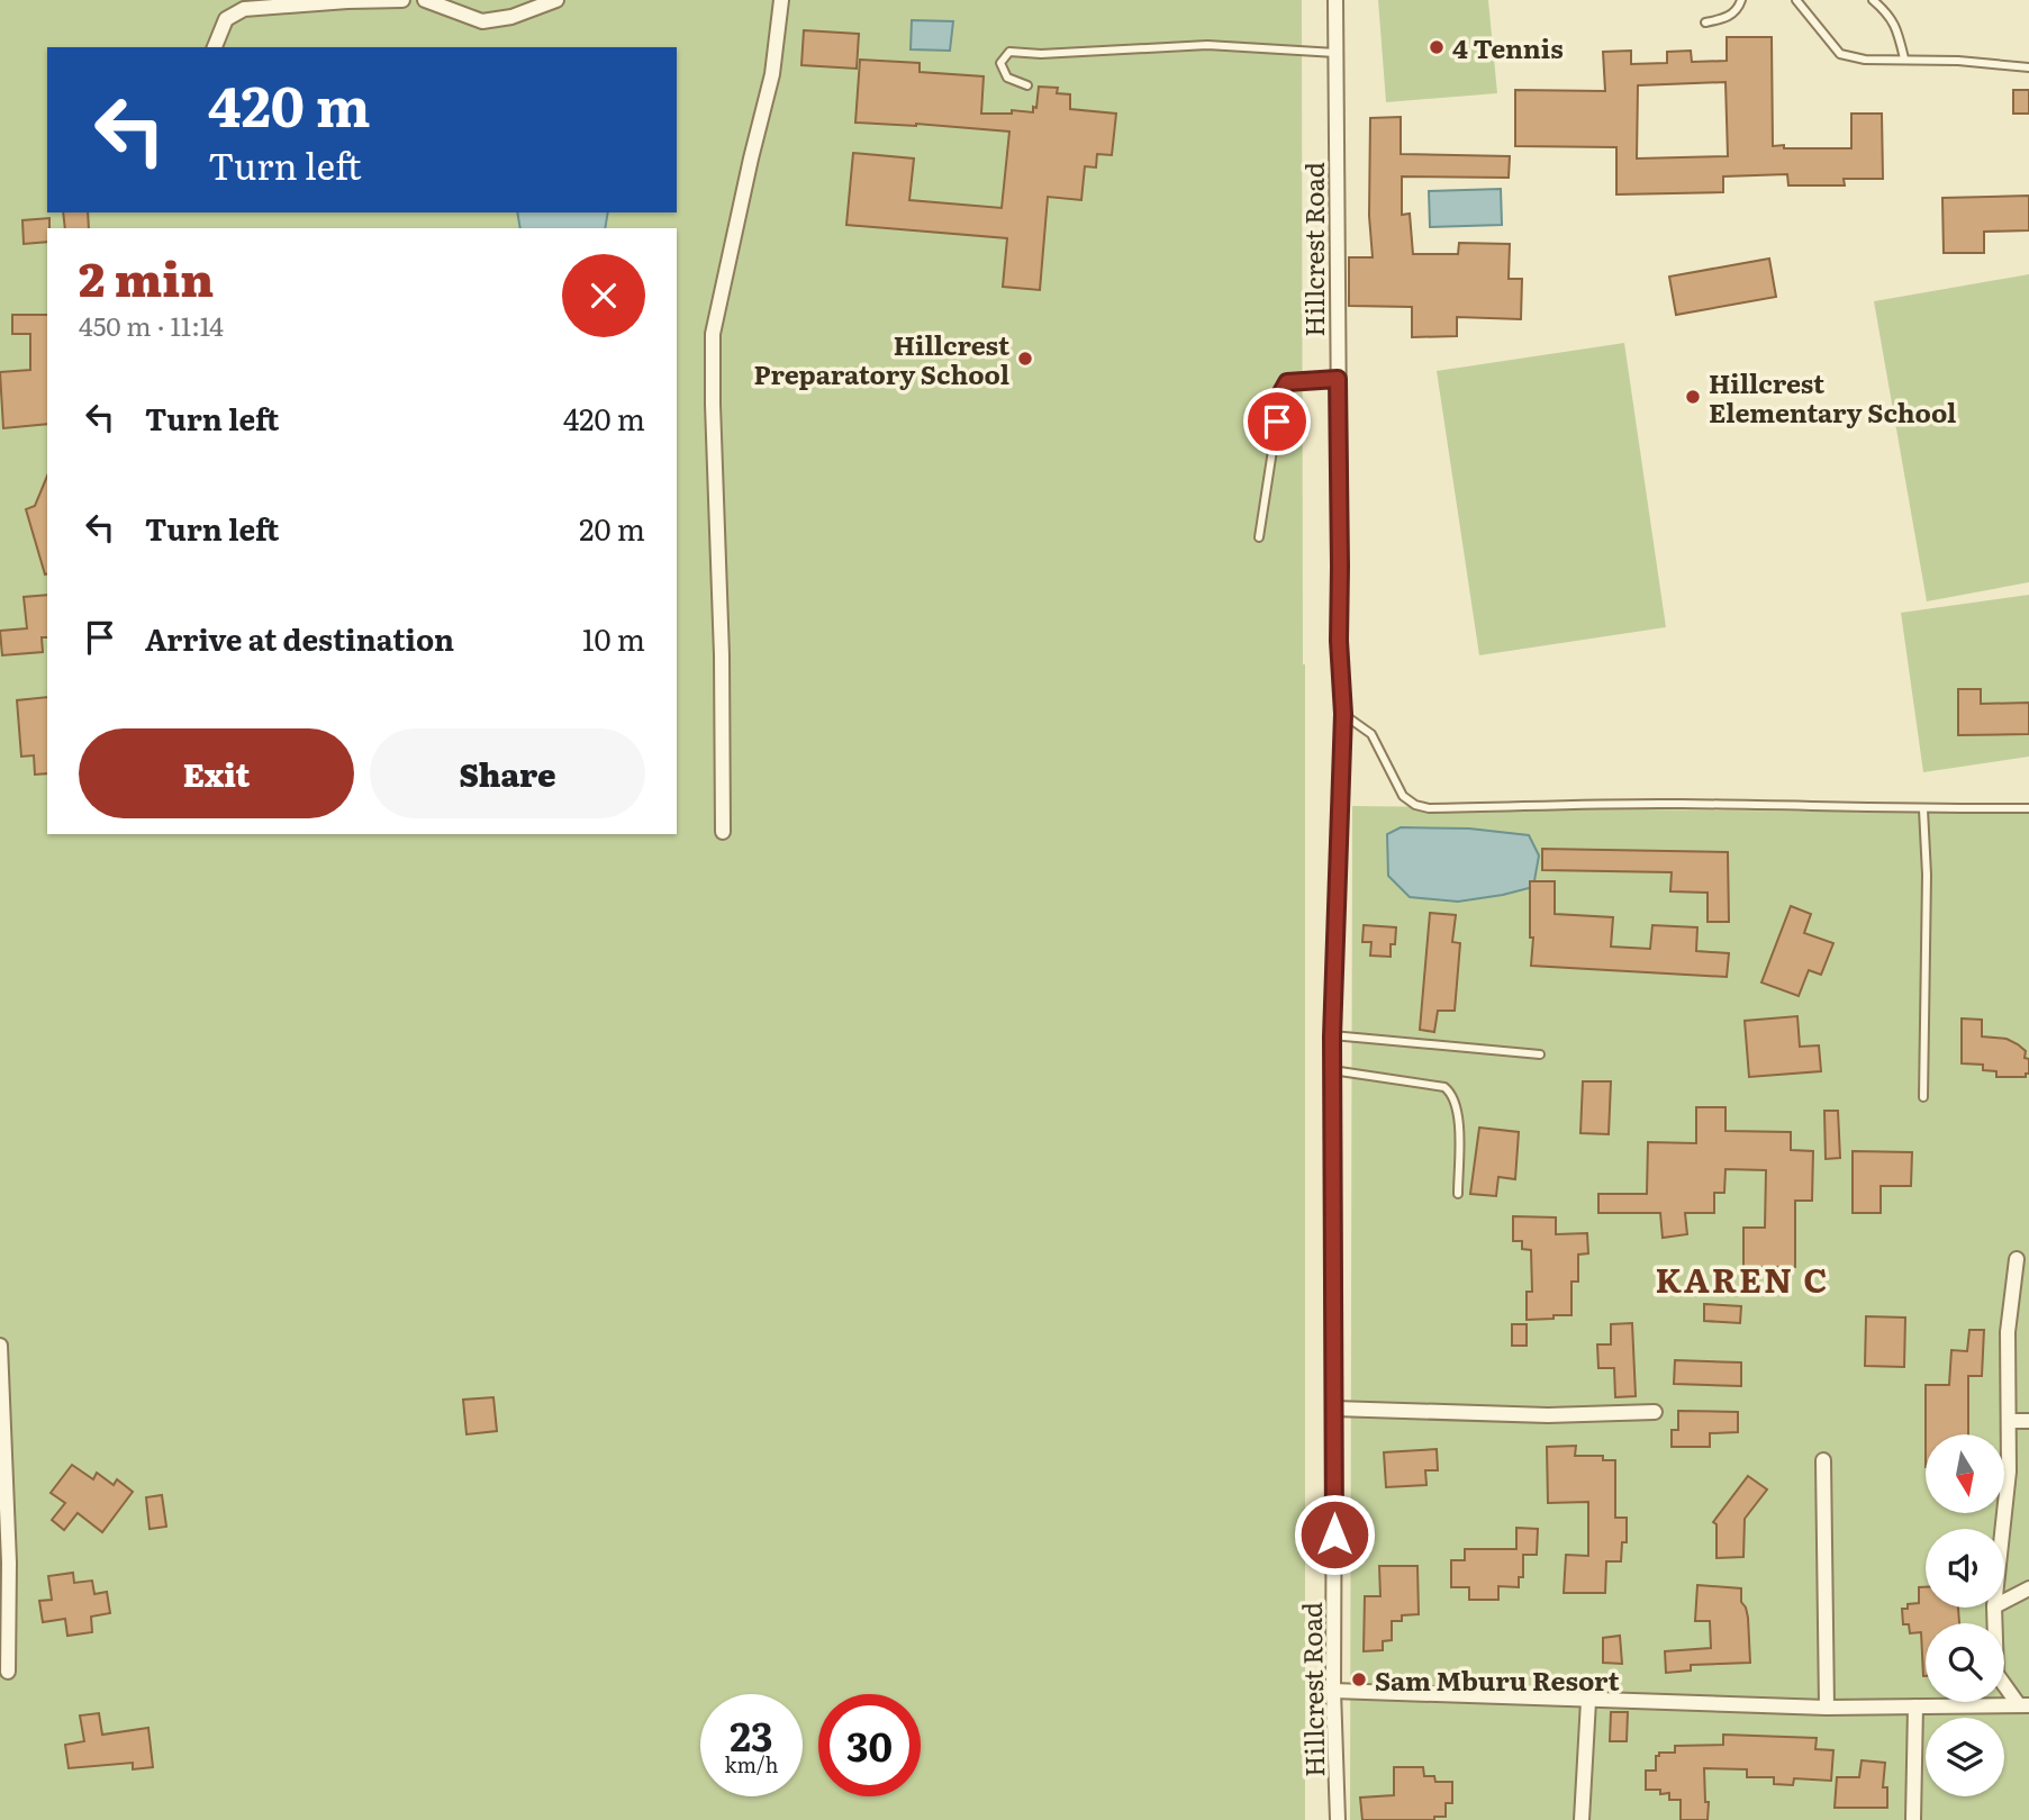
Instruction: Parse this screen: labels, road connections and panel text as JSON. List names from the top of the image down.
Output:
{
  "streets": {
    "street": ["Hillcrest Road"]
  },
  "districts": ["KAREN C"],
  "places": [
    "4 Tennis",
    "Hillcrest Preparatory School",
    "Hillcrest Elementary School",
    "Sam Mburu Resort"
  ],
  "north": "bottom",
  "page": {
    "turn": ["420 m", "Turn left"],
    "heading": ["2 min", "450 m · 11:14"],
    "list": [
      {
        "name": "Turn left",
        "value": "420 m"
      },
      {
        "name": "Turn left",
        "value": "20 m"
      },
      {
        "name": "Arrive at destination",
        "value": "10 m"
      }
    ],
    "buttons": ["Exit", "Share"],
    "speed": "23 km/h",
    "limit": "30"
  }
}
